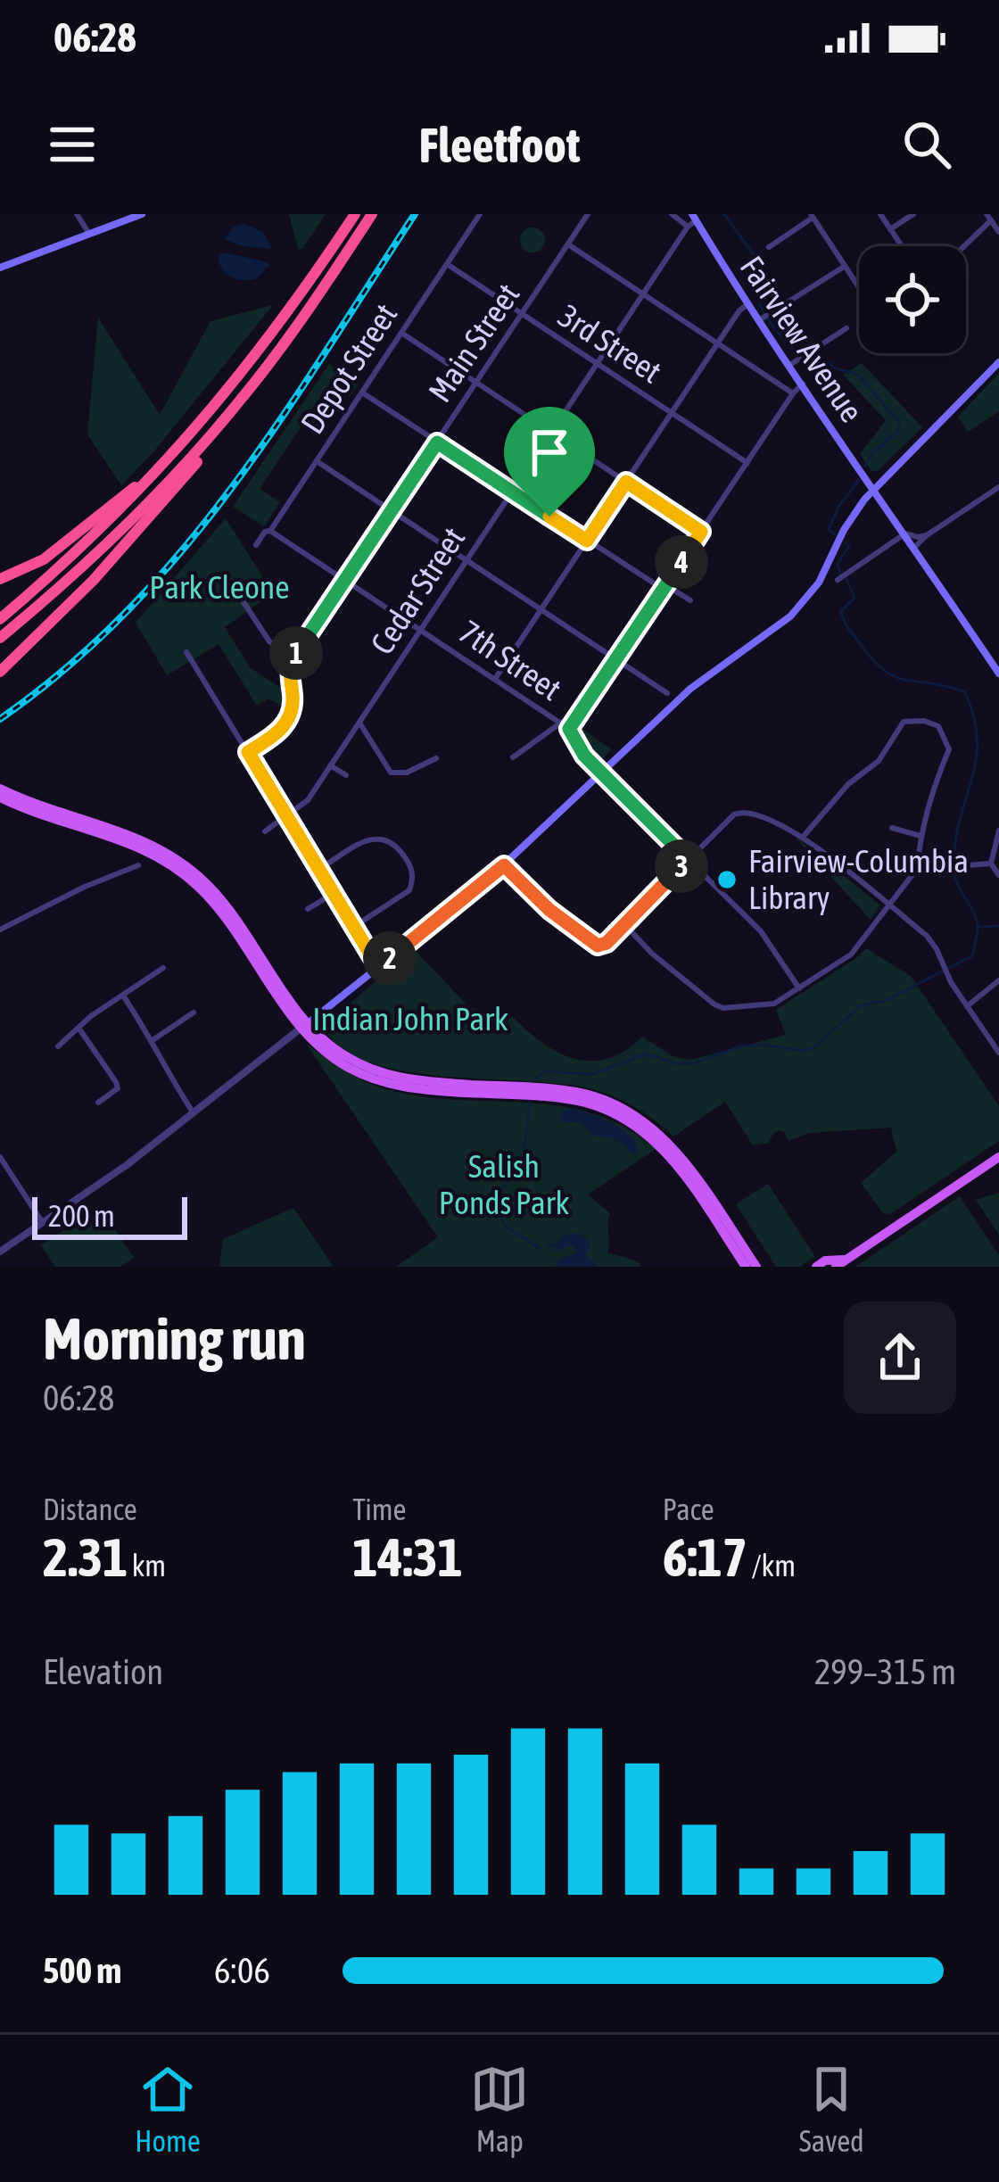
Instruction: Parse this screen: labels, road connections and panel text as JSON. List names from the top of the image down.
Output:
{
  "streets": {
    "main road": ["Fairview Avenue"],
    "street": [
      "Main Street",
      "3rd Street",
      "Depot Street",
      "Cedar Street",
      "7th Street"
    ]
  },
  "crossings": [
    ["Fairview Avenue", "Cedar Street"],
    ["Main Street", "3rd Street"],
    ["Main Street", "7th Street"],
    ["3rd Street", "Depot Street"],
    ["3rd Street", "Cedar Street"],
    ["Depot Street", "7th Street"],
    ["Cedar Street", "7th Street"]
  ],
  "parks": ["Park Cleone", "Indian John Park", "Salish Ponds Park"],
  "places": ["Fairview-Columbia Library"],
  "scale_bar": "200 m",
  "page": {
    "status": "06:28",
    "header": "Fleetfoot",
    "pins": [
      "4",
      "1",
      "3",
      "2"
    ],
    "scale": "200 m",
    "heading": ["Morning run", "06:28"],
    "stats": [
      ["Distance", "2.31 km"],
      ["Time", "14:31"],
      ["Pace", "6:17 /km"]
    ],
    "chart": ["Elevation", "299–315 m"],
    "list": [
      {
        "name": "500 m",
        "note": "6:06"
      }
    ],
    "tabs": ["Home", "Map", "Saved"]
  }
}
